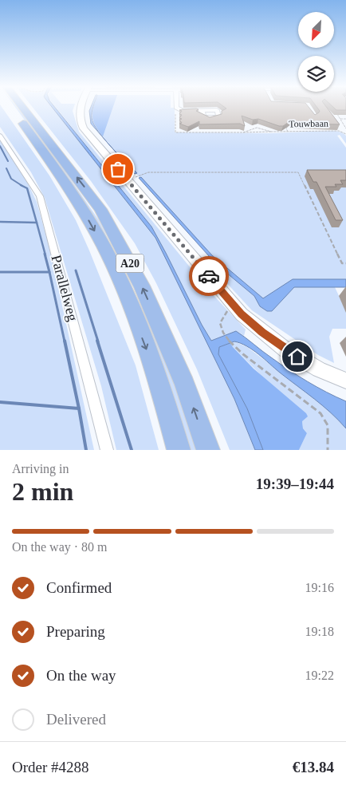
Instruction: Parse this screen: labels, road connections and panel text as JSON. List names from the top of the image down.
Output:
{
  "streets": {
    "highway": ["A20"],
    "street": ["Parallelweg"],
    "path": ["Touwbaan"]
  },
  "north": "bottom left",
  "page": {
    "heading": ["2 min", "Arriving in", "19:39–19:44"],
    "panel": ["Order #4288", "€13.84"],
    "bar": "On the way · 80 m",
    "list": [
      ["Confirmed", "19:16"],
      ["Preparing", "19:18"],
      ["On the way", "19:22"],
      "Delivered"
    ]
  }
}
